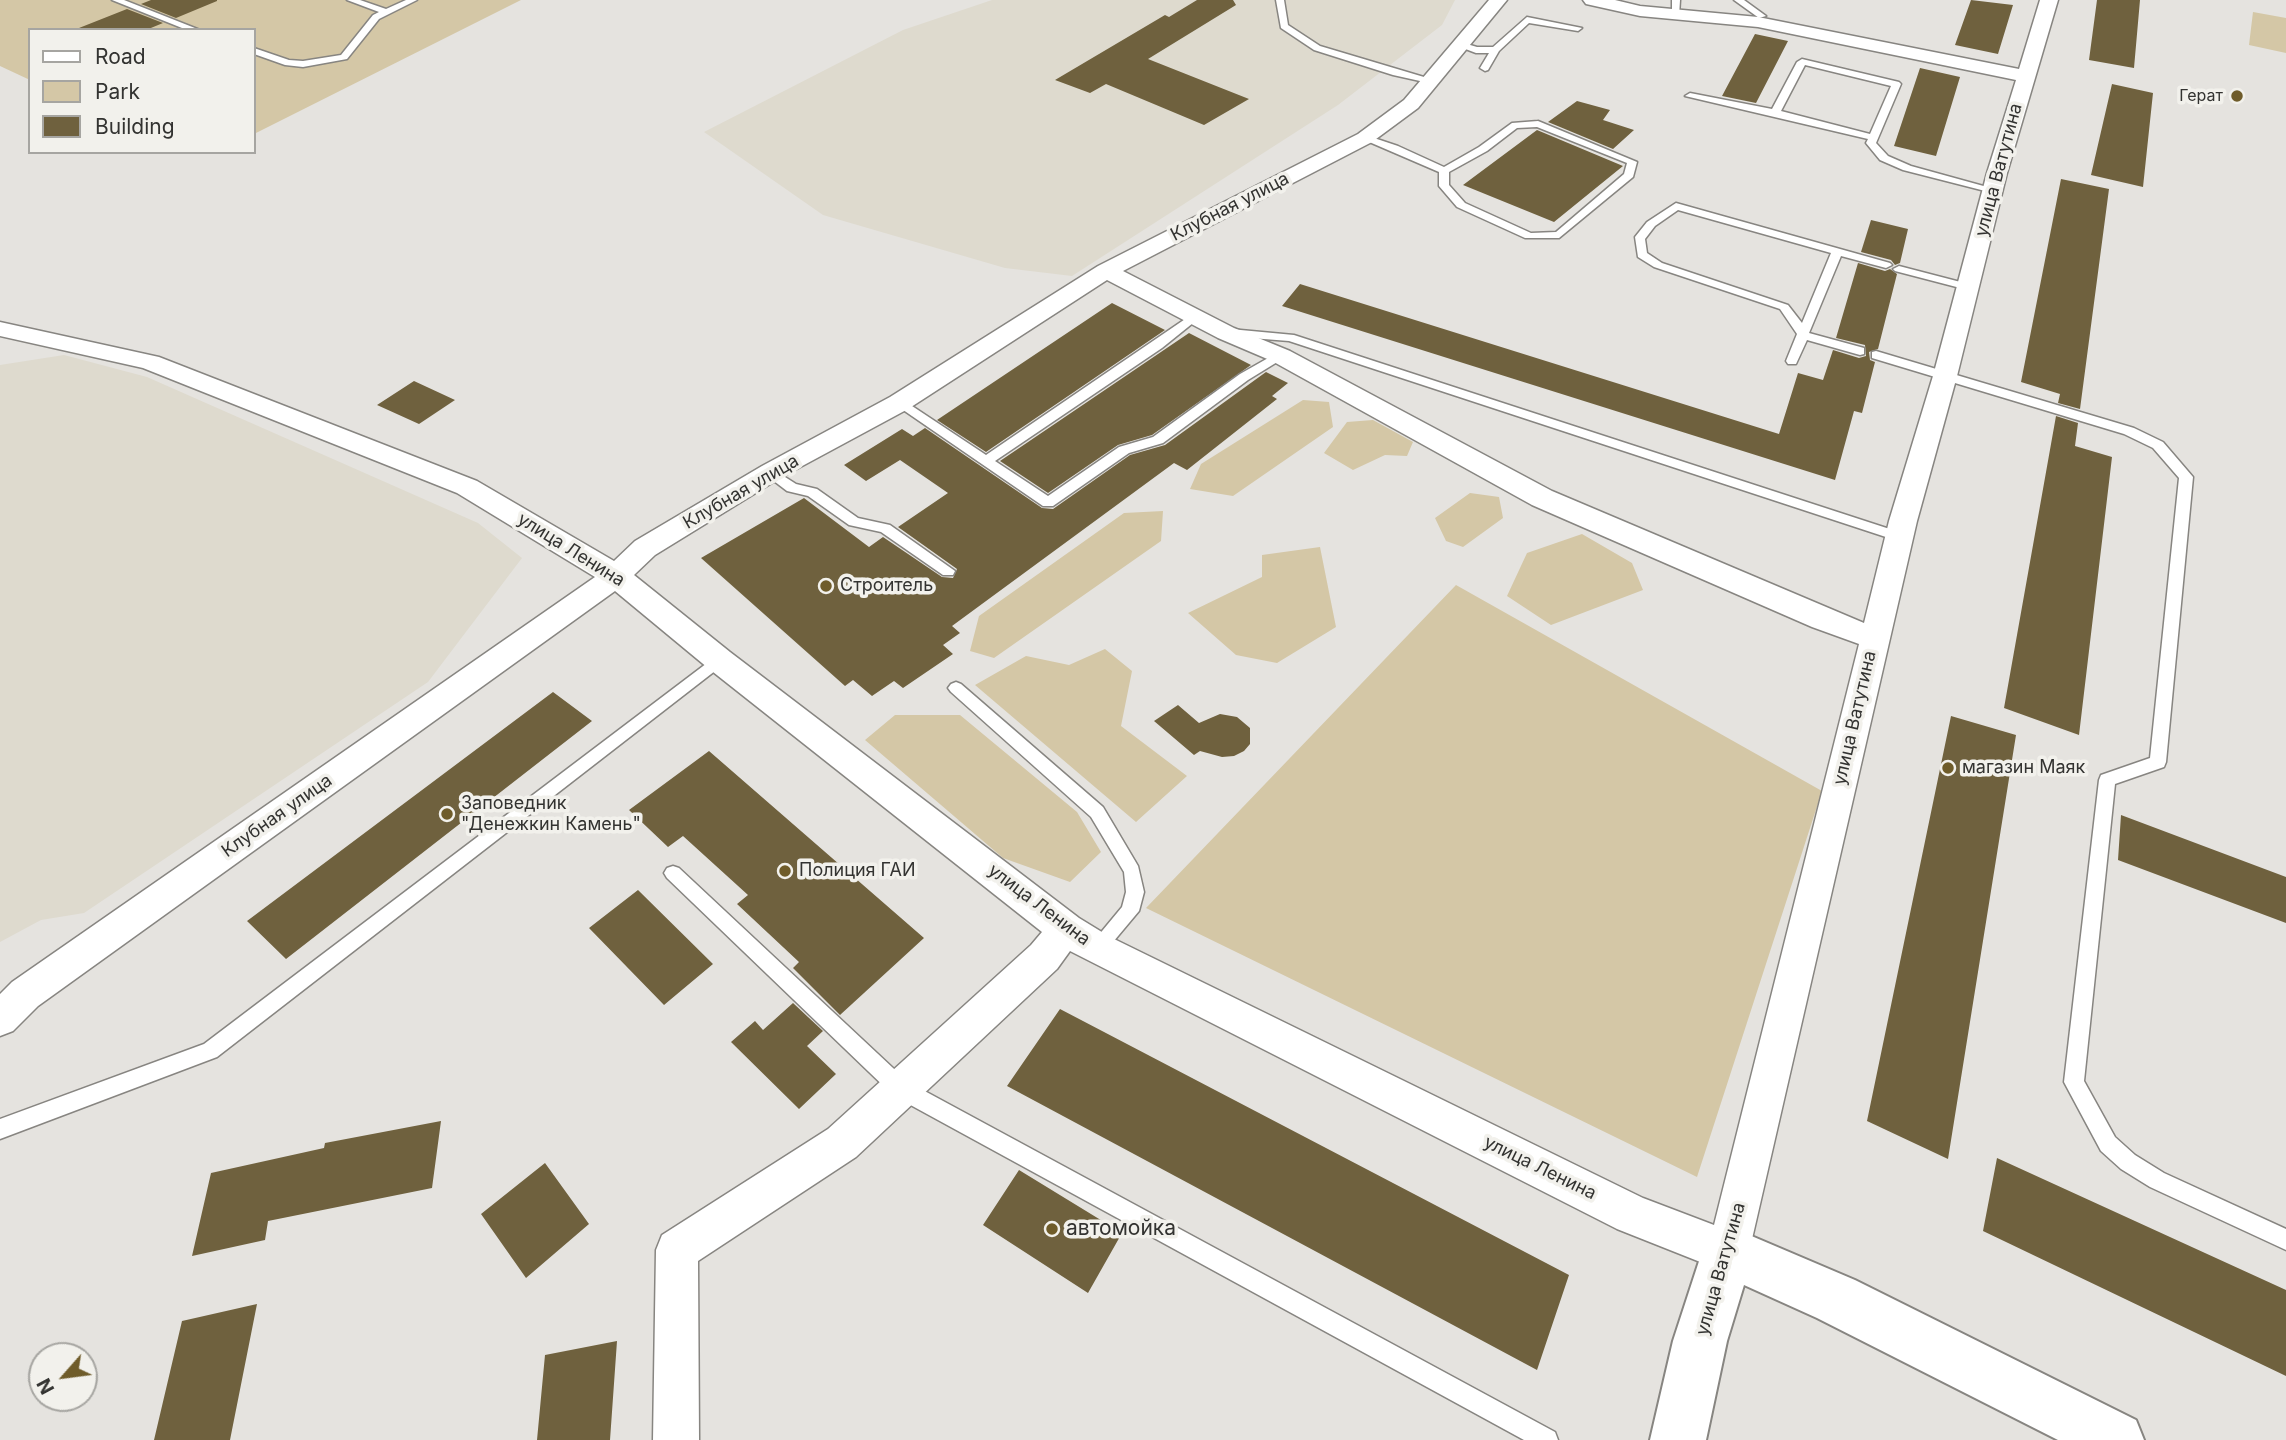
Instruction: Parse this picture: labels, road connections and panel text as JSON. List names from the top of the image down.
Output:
{
  "streets": {
    "main road": ["улица Ватутина", "улица Ленина"],
    "street": ["Клубная улица"]
  },
  "crossings": [
    ["улица Ватутина", "улица Ленина"],
    ["Клубная улица", "улица Ленина"]
  ],
  "places": [
    "Герат",
    "Строитель",
    "магазин Маяк",
    "Заповедник \"Денежкин Камень\"",
    "Полиция ГАИ",
    "автомойка"
  ],
  "legend": ["Road", "Park", "Building"],
  "north": "bottom left"
}
